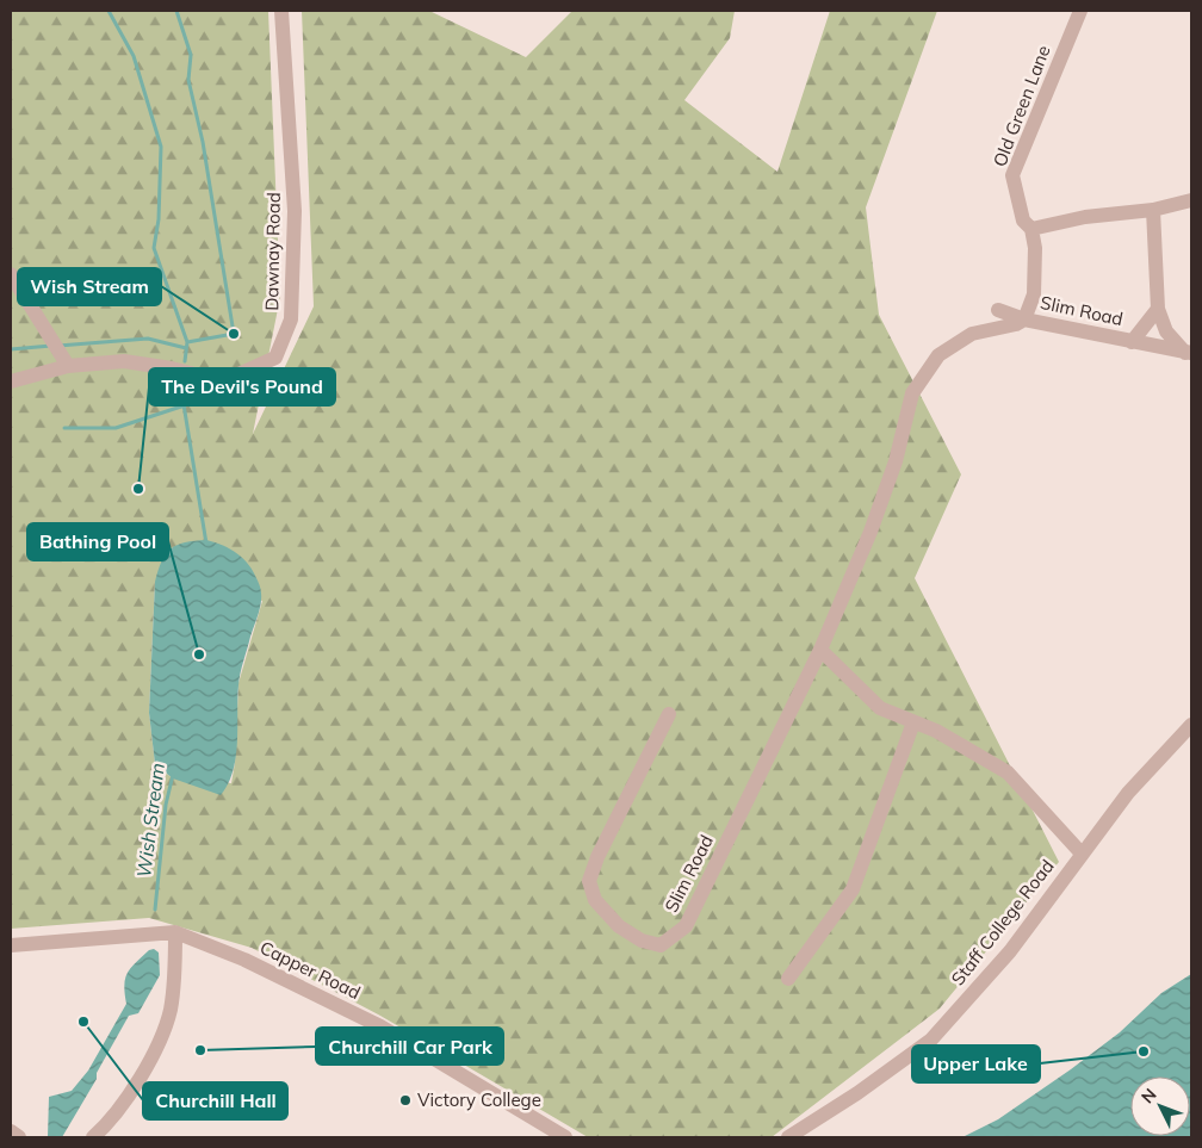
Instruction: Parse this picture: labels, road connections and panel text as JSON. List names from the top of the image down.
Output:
{
  "streets": {
    "street": [
      "Old Green Lane",
      "Dawnay Road",
      "Slim Road",
      "Staff College Road",
      "Capper Road"
    ]
  },
  "crossings": [
    ["Old Green Lane", "Slim Road"]
  ],
  "water": ["Wish Stream"],
  "places": [
    "Wish Stream",
    "The Devil's Pound",
    "Bathing Pool",
    "Churchill Hall",
    "Churchill Car Park",
    "Upper Lake",
    "Victory College"
  ],
  "north": "top left"
}
